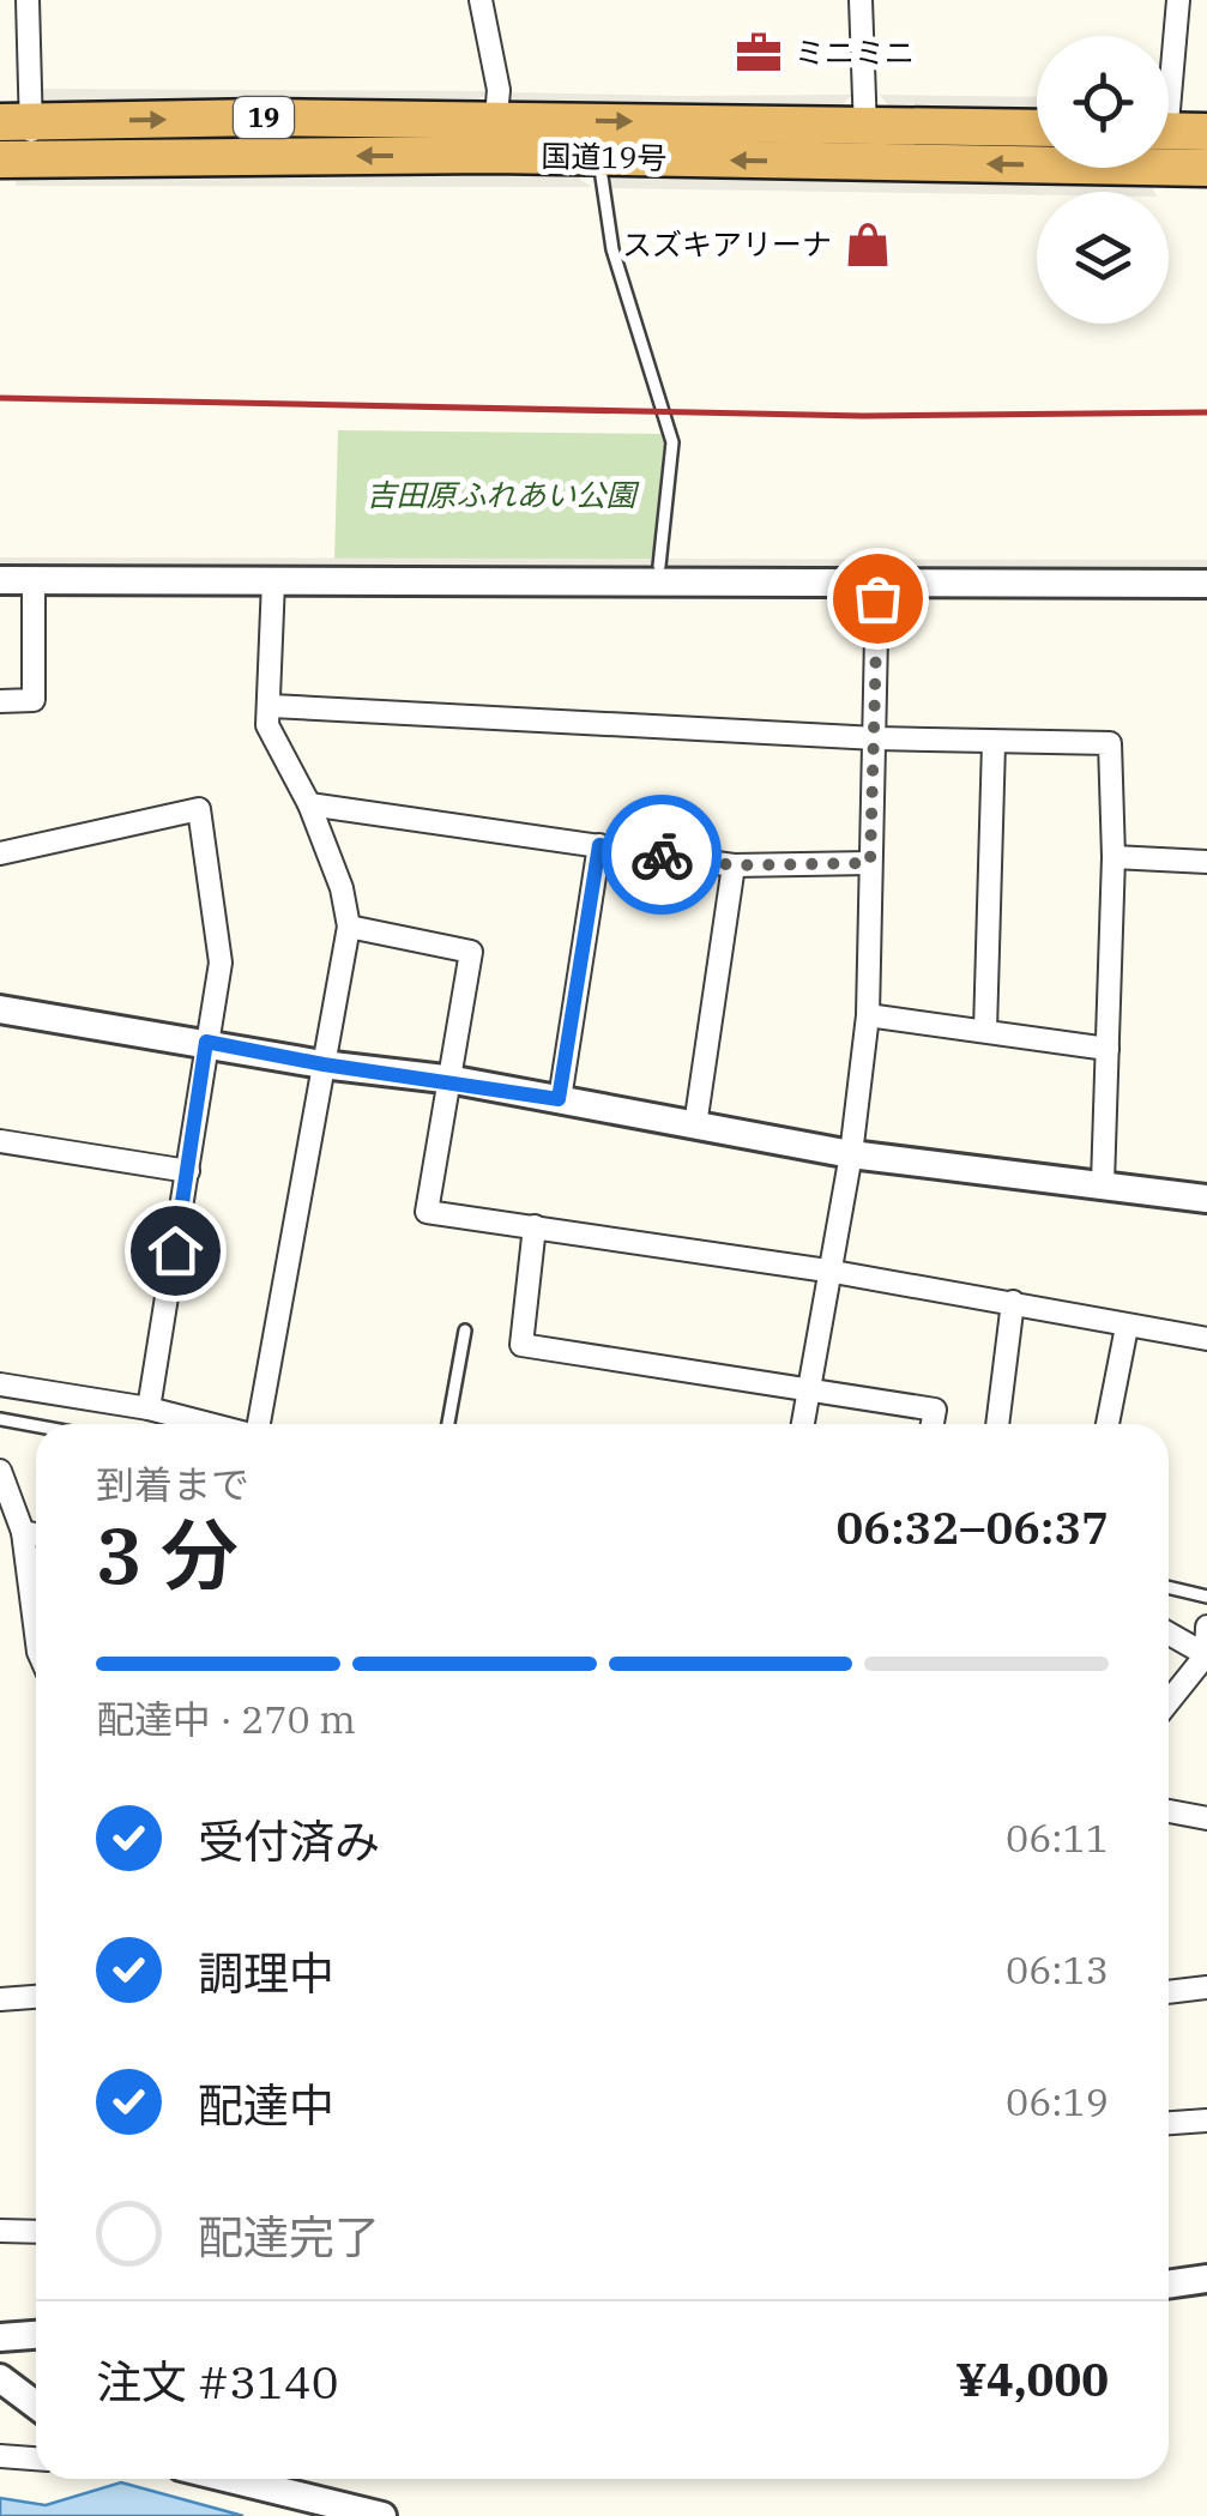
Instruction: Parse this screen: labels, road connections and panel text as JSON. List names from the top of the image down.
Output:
{
  "streets": {
    "highway": ["19", "国道19号"]
  },
  "parks": ["吉田原ふれあい公園"],
  "places": {
    "office": ["ミニミニ"],
    "shop": ["スズキアリーナ"]
  },
  "page": {
    "heading": ["3 分", "到着まで", "06:32–06:37"],
    "panel": ["注文 #3140", "¥4,000"],
    "bar": "配達中 · 270 m",
    "list": [
      ["受付済み", "06:11"],
      ["調理中", "06:13"],
      ["配達中", "06:19"],
      "配達完了"
    ]
  }
}
